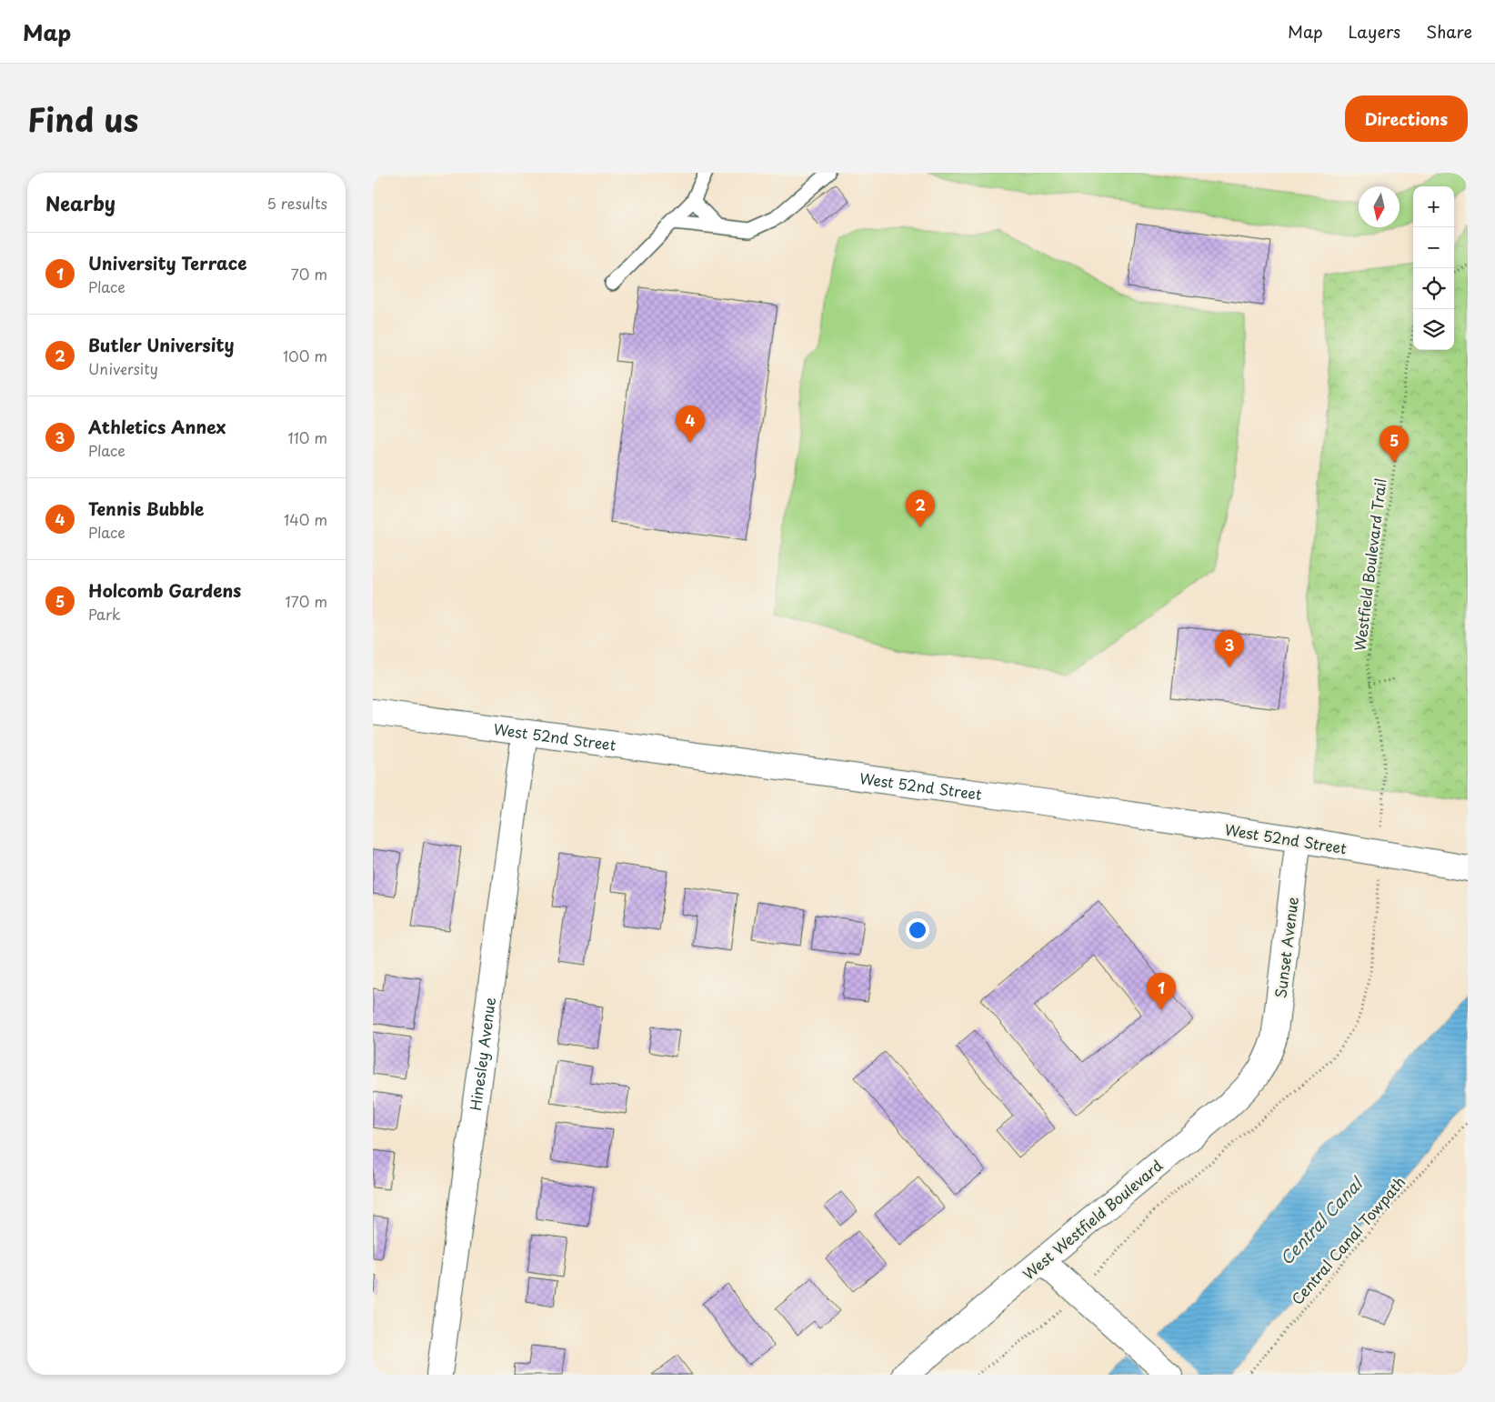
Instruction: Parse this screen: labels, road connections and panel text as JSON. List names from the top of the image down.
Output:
{
  "streets": {
    "street": [
      "West 52nd Street",
      "Sunset Avenue",
      "Hinesley Avenue",
      "West Westfield Boulevard"
    ],
    "path": ["Westfield Boulevard Trail", "Central Canal Towpath"]
  },
  "crossings": [
    ["West 52nd Street", "Sunset Avenue"],
    ["West 52nd Street", "Hinesley Avenue"],
    ["Sunset Avenue", "West Westfield Boulevard"]
  ],
  "water": ["Central Canal"],
  "north": "bottom",
  "page": {
    "header": "Map",
    "nav": ["Map", "Layers", "Share"],
    "title": "Find us",
    "buttons": "Directions",
    "heading": ["Nearby", "5 results"],
    "map_buttons": ["+", "−"],
    "list": [
      {
        "mark": "1",
        "name": "University Terrace",
        "note": "Place",
        "value": "70 m"
      },
      {
        "mark": "2",
        "name": "Butler University",
        "note": "University",
        "value": "100 m"
      },
      {
        "mark": "3",
        "name": "Athletics Annex",
        "note": "Place",
        "value": "110 m"
      },
      {
        "mark": "4",
        "name": "Tennis Bubble",
        "note": "Place",
        "value": "140 m"
      },
      {
        "mark": "5",
        "name": "Holcomb Gardens",
        "note": "Park",
        "value": "170 m"
      }
    ],
    "pins": [
      "4",
      "5",
      "2",
      "3",
      "1"
    ]
  }
}
